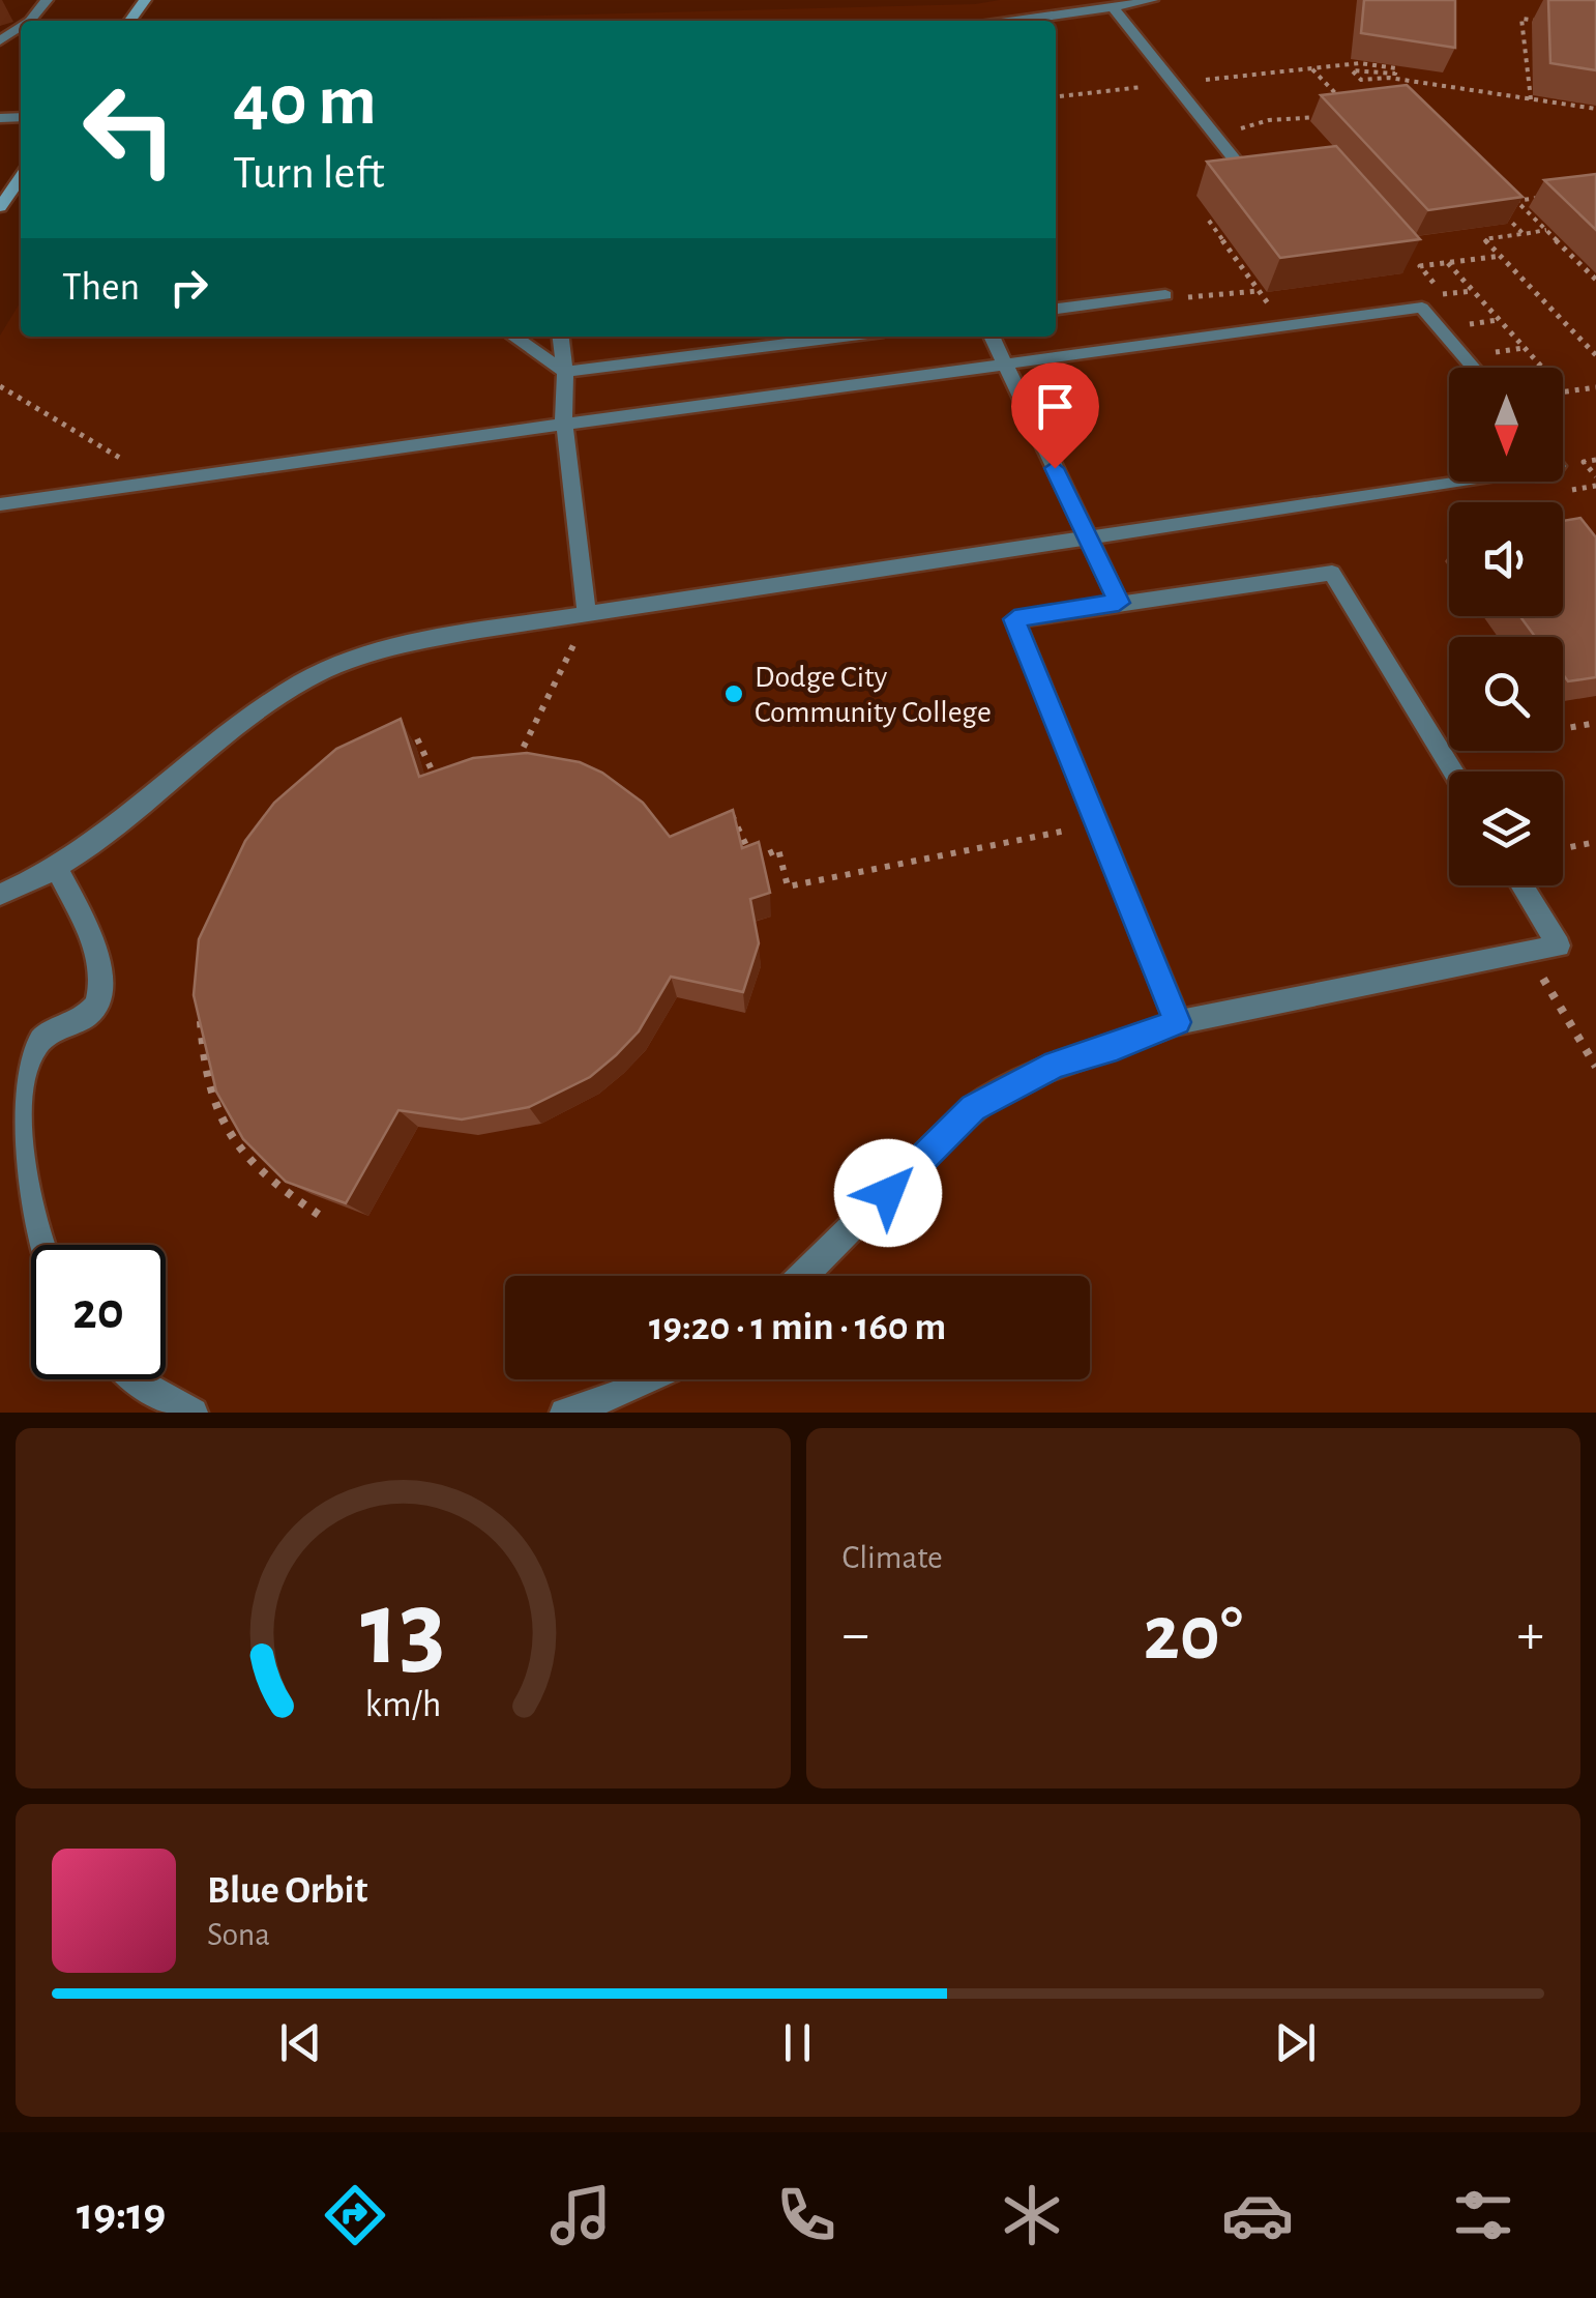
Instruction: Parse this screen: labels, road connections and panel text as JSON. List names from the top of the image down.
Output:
{
  "places": ["Dodge City Community College"],
  "north": "bottom",
  "page": {
    "turn": ["40 m", "Turn left"],
    "then": "Then",
    "limit": "20",
    "trip": "19:20 · 1 min · 160 m",
    "tile": "Climate",
    "heat": ["−", "20°", "+"],
    "song": ["Blue Orbit", "Sona"],
    "tabs": "19:19",
    "gauge": ["13", "km/h"]
  }
}
